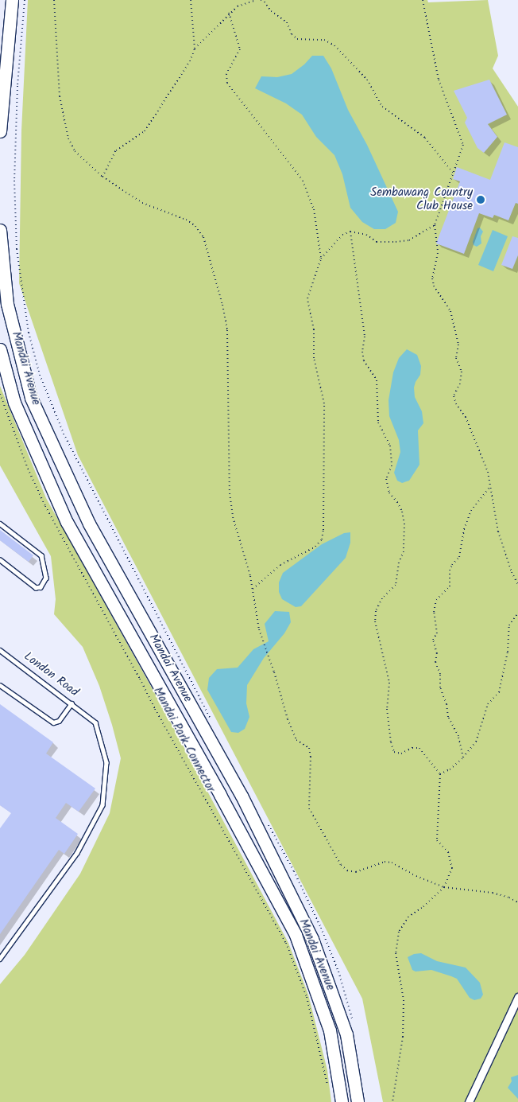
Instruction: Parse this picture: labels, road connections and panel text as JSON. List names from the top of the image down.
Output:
{
  "streets": {
    "main road": ["Mandai Avenue"],
    "lane": ["London Road"],
    "path": ["Mandai Park Connector"]
  },
  "places": ["Sembawang Country Club House"]
}
